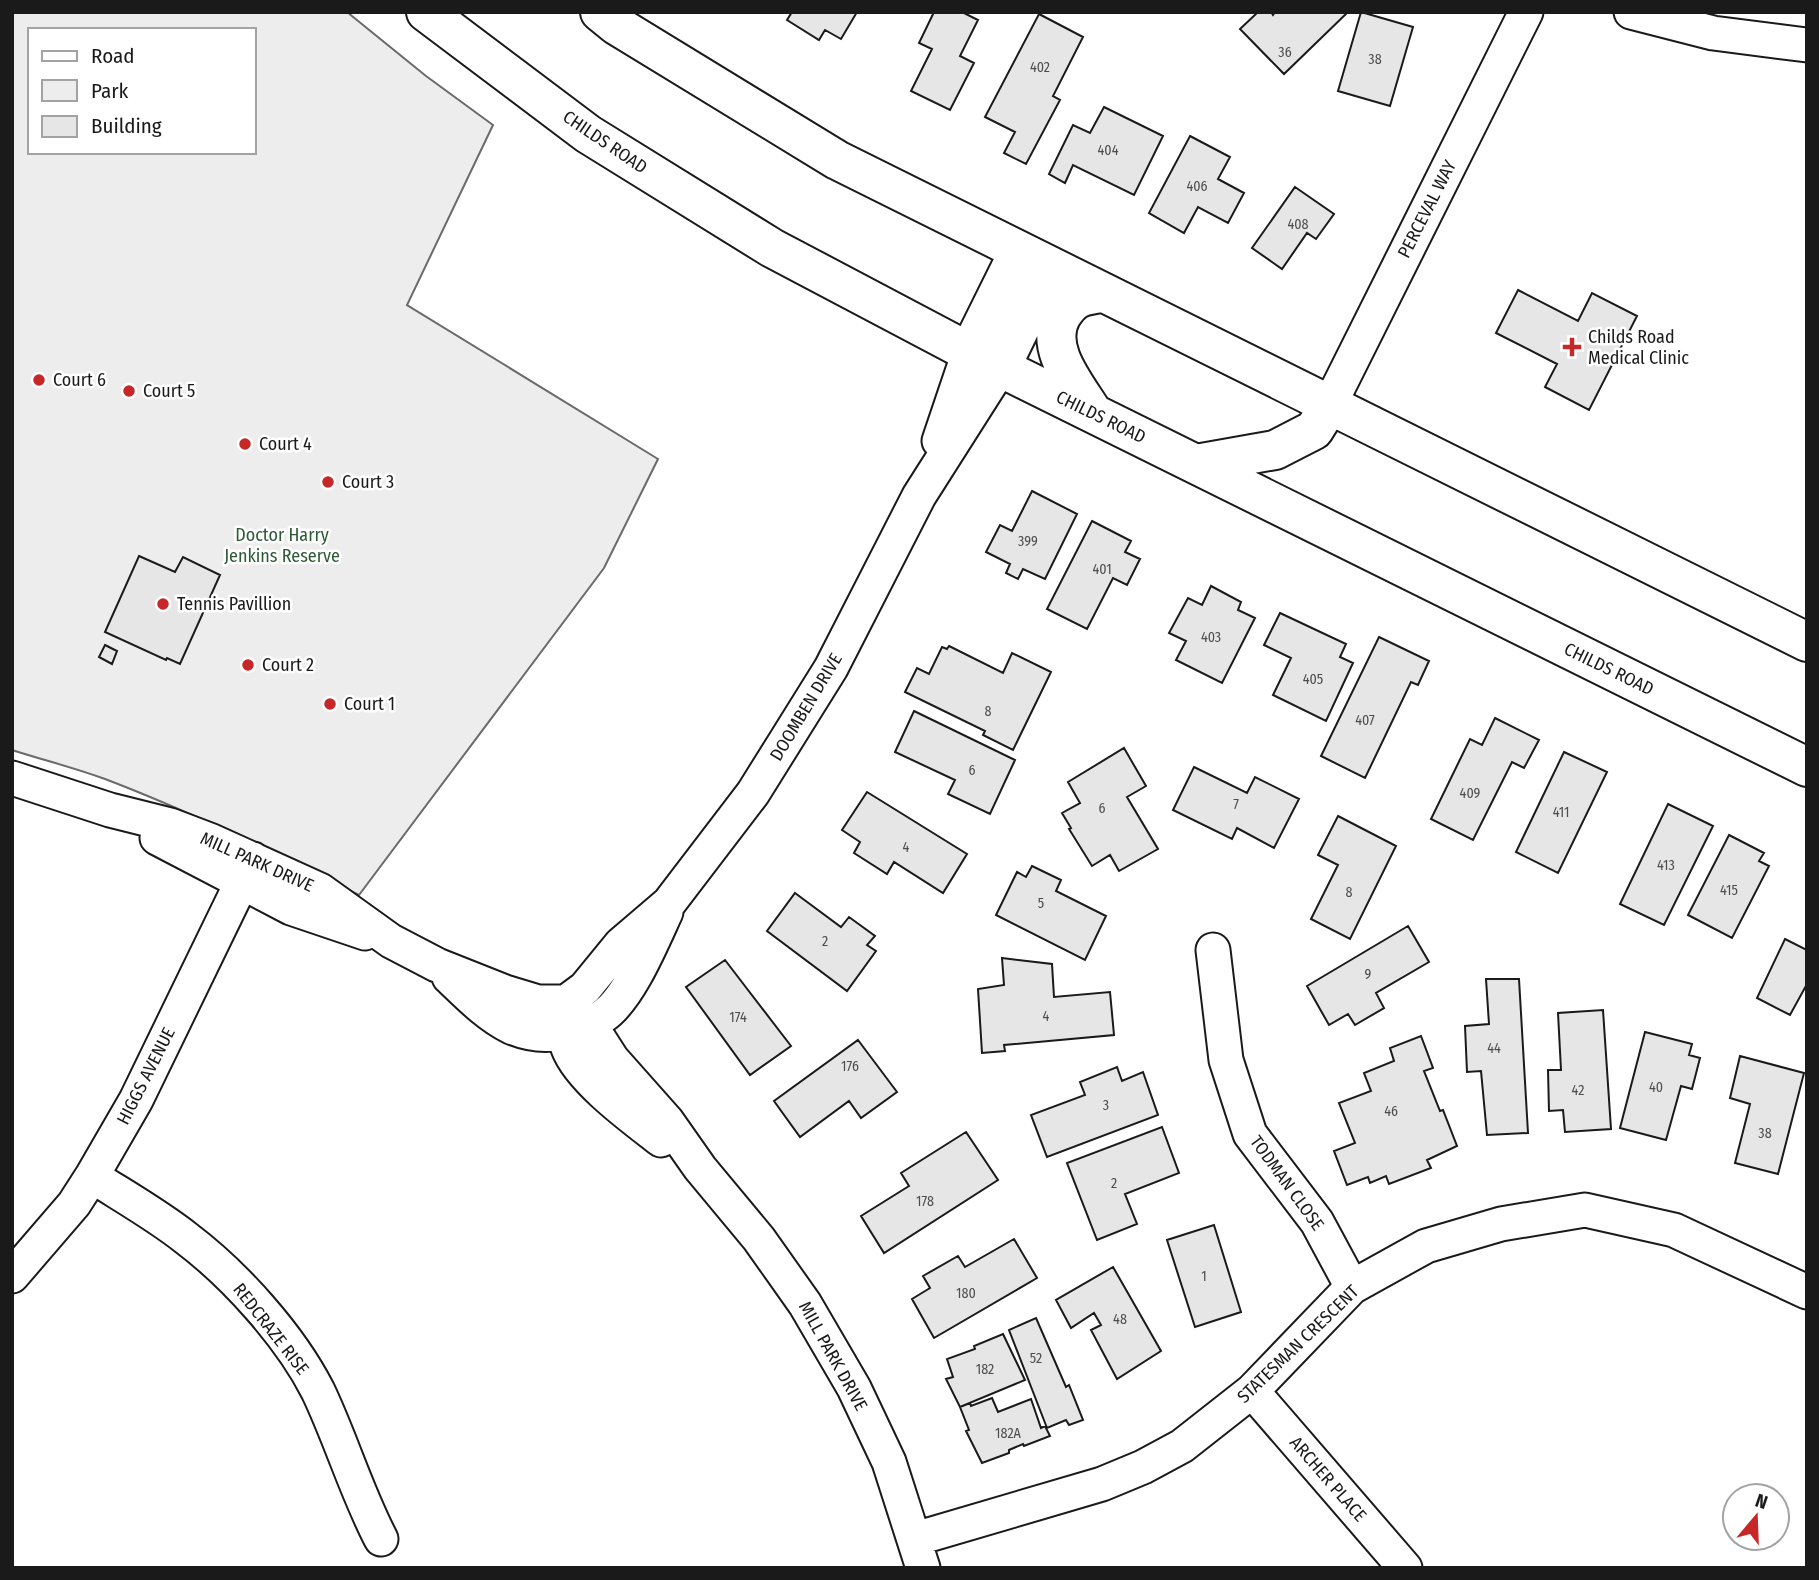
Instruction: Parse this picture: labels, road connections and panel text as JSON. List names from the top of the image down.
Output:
{
  "streets": {
    "main road": ["CHILDS ROAD"],
    "street": [
      "PERCEVAL WAY",
      "DOOMBEN DRIVE",
      "MILL PARK DRIVE",
      "HIGGS AVENUE",
      "TODMAN CLOSE",
      "REDCRAZE RISE",
      "STATESMAN CRESCENT",
      "ARCHER PLACE"
    ]
  },
  "crossings": [
    ["CHILDS ROAD", "DOOMBEN DRIVE"],
    ["DOOMBEN DRIVE", "MILL PARK DRIVE"],
    ["MILL PARK DRIVE", "HIGGS AVENUE"],
    ["MILL PARK DRIVE", "STATESMAN CRESCENT"],
    ["HIGGS AVENUE", "REDCRAZE RISE"],
    ["TODMAN CLOSE", "STATESMAN CRESCENT"],
    ["STATESMAN CRESCENT", "ARCHER PLACE"]
  ],
  "parks": ["Doctor Harry Jenkins Reserve"],
  "places": {
    "health": ["Childs Road Medical Clinic"],
    "other": [
      "Court 6",
      "Court 5",
      "Court 4",
      "Court 3",
      "Tennis Pavillion",
      "Court 2",
      "Court 1"
    ]
  },
  "house_numbers": [
    "36",
    "38",
    "402",
    "404",
    "406",
    "408",
    "399",
    "401",
    "403",
    "405",
    "8",
    "407",
    "6",
    "409",
    "7",
    "6",
    "411",
    "4",
    "413",
    "415",
    "8",
    "5",
    "2",
    "9",
    "4",
    "174",
    "44",
    "176",
    "40",
    "42",
    "3",
    "46",
    "38",
    "2",
    "178",
    "1",
    "180",
    "48",
    "52",
    "182",
    "182A"
  ],
  "legend": ["Road", "Park", "Building"],
  "north": "top"
}
